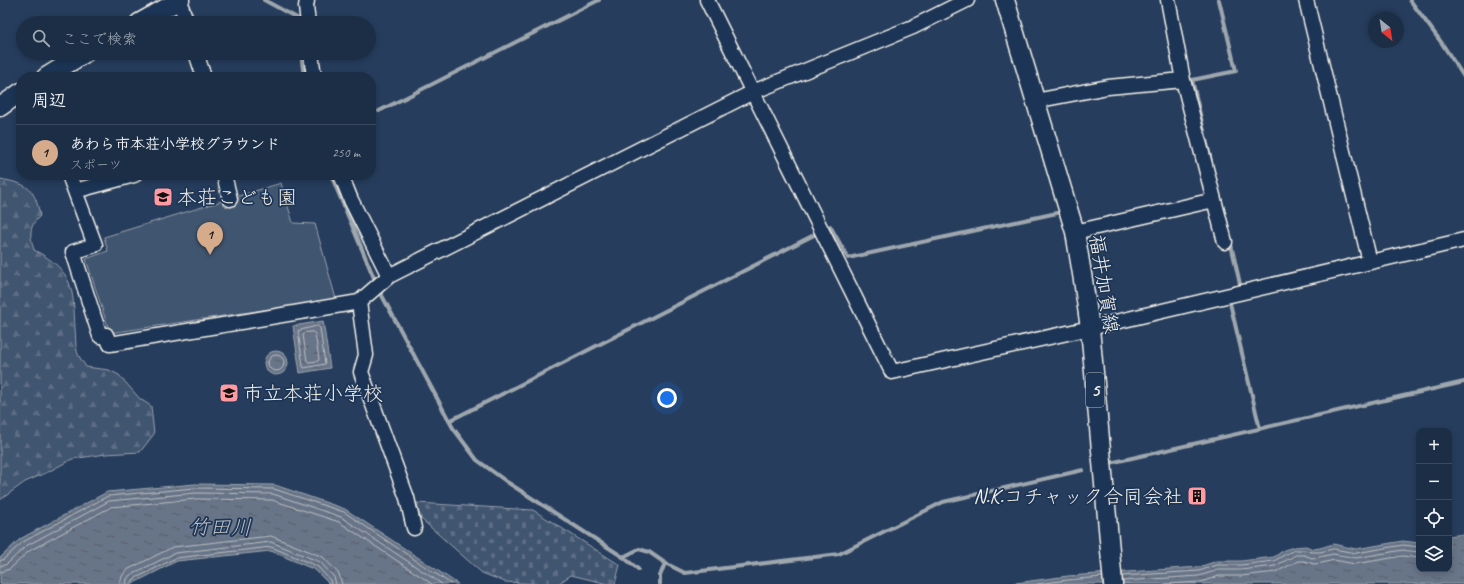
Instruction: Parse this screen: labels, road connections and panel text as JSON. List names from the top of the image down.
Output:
{
  "streets": {
    "main road": ["福井加賀線", "5"]
  },
  "water": ["竹田川"],
  "places": {
    "school or university": ["本荘こども園", "市立本荘小学校"],
    "building": ["N.K.コチャック合同会社"]
  },
  "north": "bottom right",
  "page": {
    "search": "ここで検索",
    "heading": "周辺",
    "list": [
      {
        "mark": "1",
        "name": "あわら市本荘小学校グラウンド",
        "note": "スポーツ",
        "value": "250 m"
      }
    ],
    "pins": "1",
    "map_buttons": ["+", "−"]
  }
}
